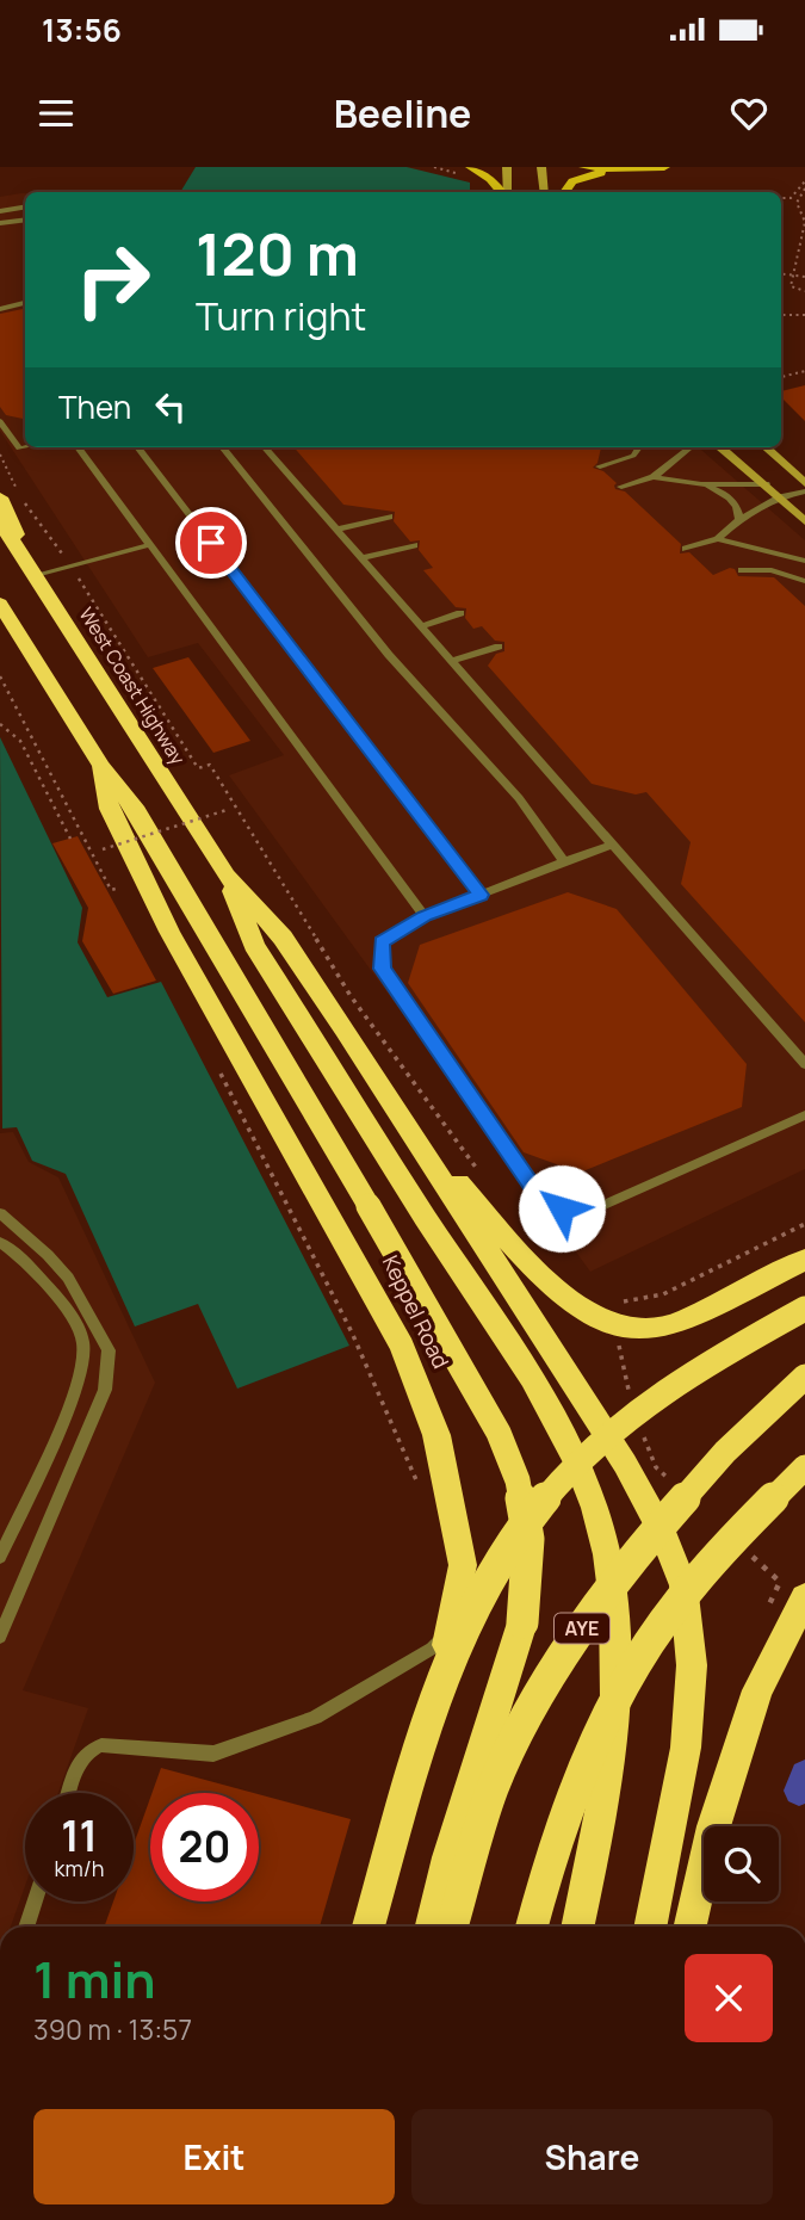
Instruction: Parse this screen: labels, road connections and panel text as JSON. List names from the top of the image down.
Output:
{
  "streets": {
    "highway": ["West Coast Highway", "Keppel Road", "AYE"]
  },
  "page": {
    "status": "13:56",
    "header": "Beeline",
    "turn": ["120 m", "Turn right"],
    "then": "Then",
    "speed": "11 km/h",
    "limit": "20",
    "heading": ["1 min", "390 m · 13:57"],
    "buttons": ["Exit", "Share"]
  }
}
